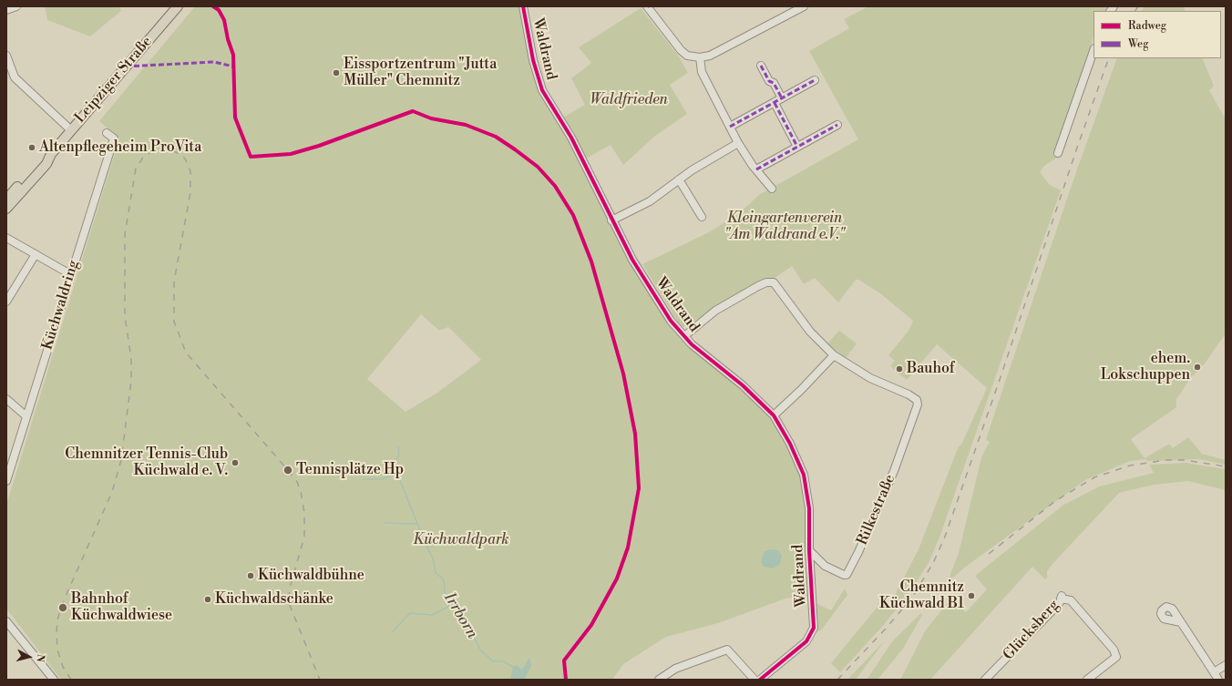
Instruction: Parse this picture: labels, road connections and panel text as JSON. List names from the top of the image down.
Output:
{
  "streets": {
    "main road": ["Leipziger Straße"],
    "street": [
      "Waldrand",
      "Küchwaldring",
      "Rilkestraße",
      "Glücksberg"
    ]
  },
  "crossings": [
    ["Waldrand", "Rilkestraße"]
  ],
  "water": ["Irrborn"],
  "parks": ["Waldfrieden", "Kleingartenverein \"Am Waldrand e.V.\"", "Küchwaldpark"],
  "places": [
    "Eissportzentrum \"Jutta Müller\" Chemnitz",
    "Altenpflegeheim ProVita",
    "ehem. Lokschuppen",
    "Bauhof",
    "Chemnitzer Tennis-Club Küchwald e. V.",
    "Tennisplätze Hp",
    "Küchwaldbühne",
    "Chemnitz Küchwald B1",
    "Küchwaldschänke",
    "Bahnhof Küchwaldwiese"
  ],
  "legend": ["Radweg", "Weg"],
  "north": "right"
}
